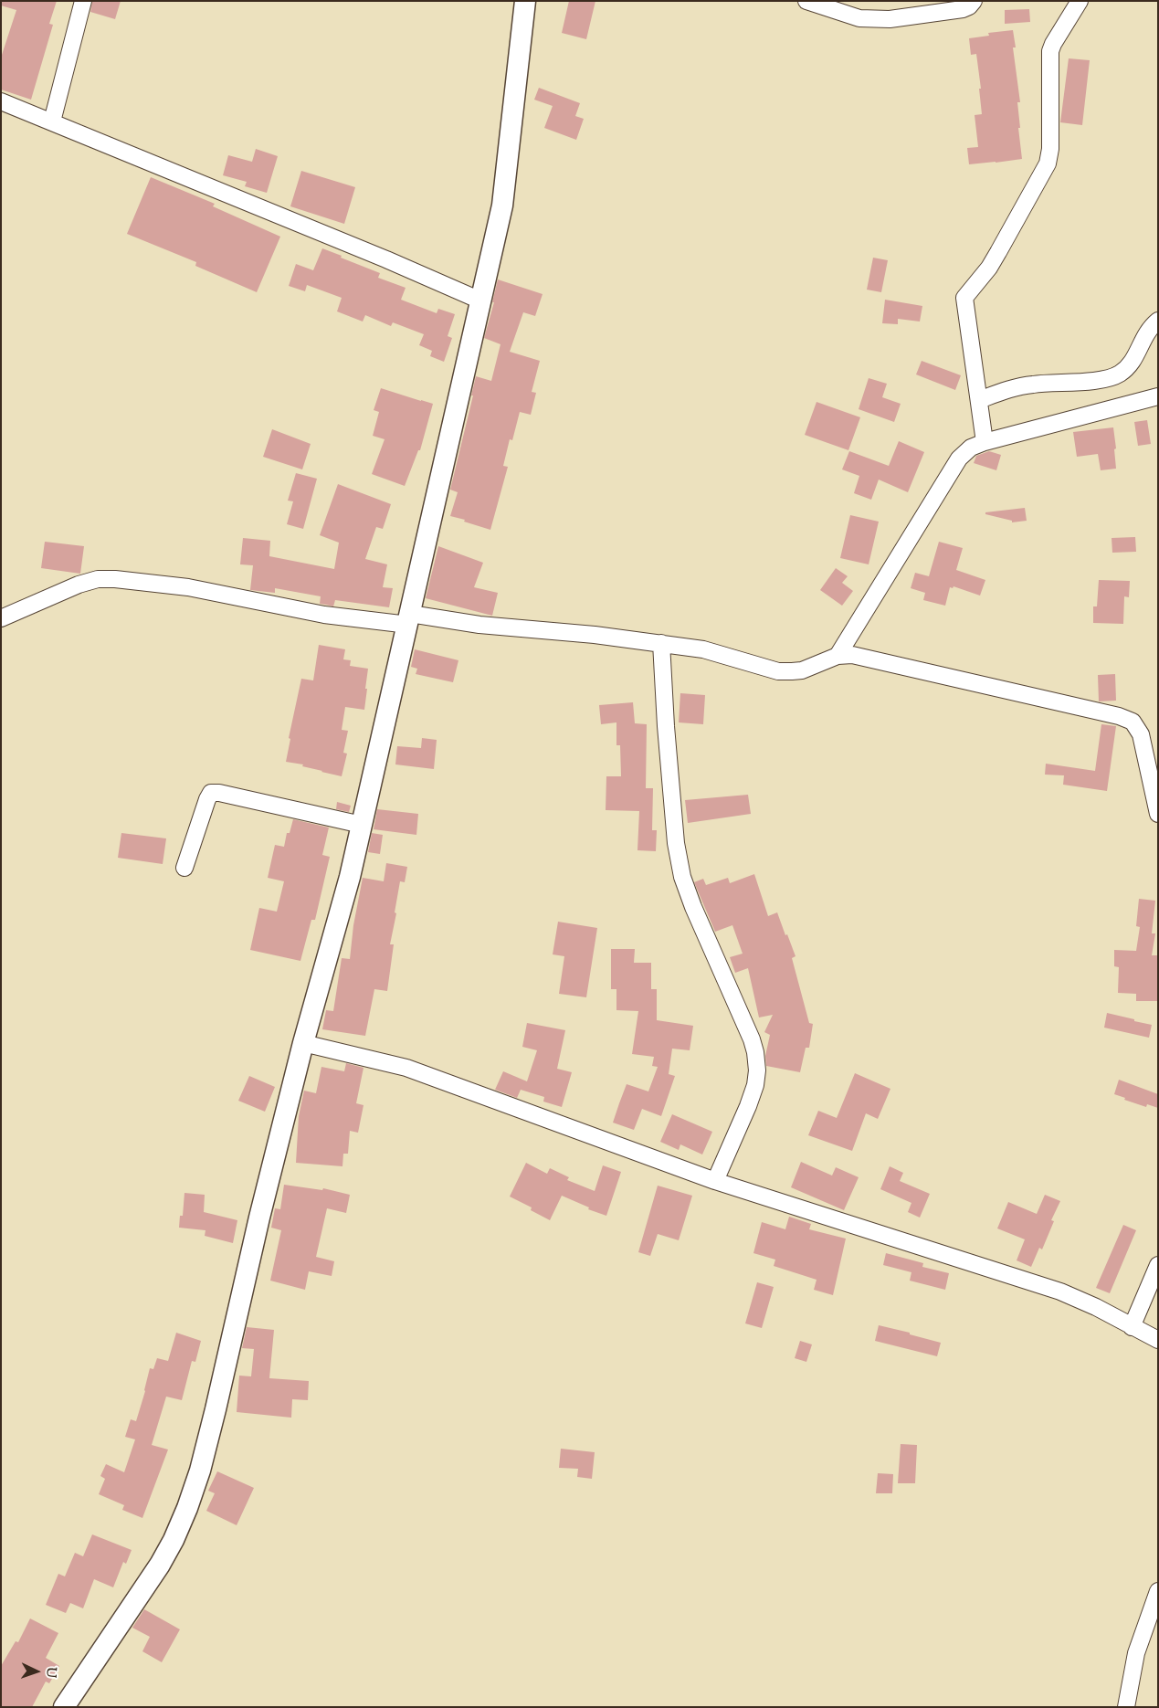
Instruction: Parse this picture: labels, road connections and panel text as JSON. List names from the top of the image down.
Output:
{
  "north": "right"
}
